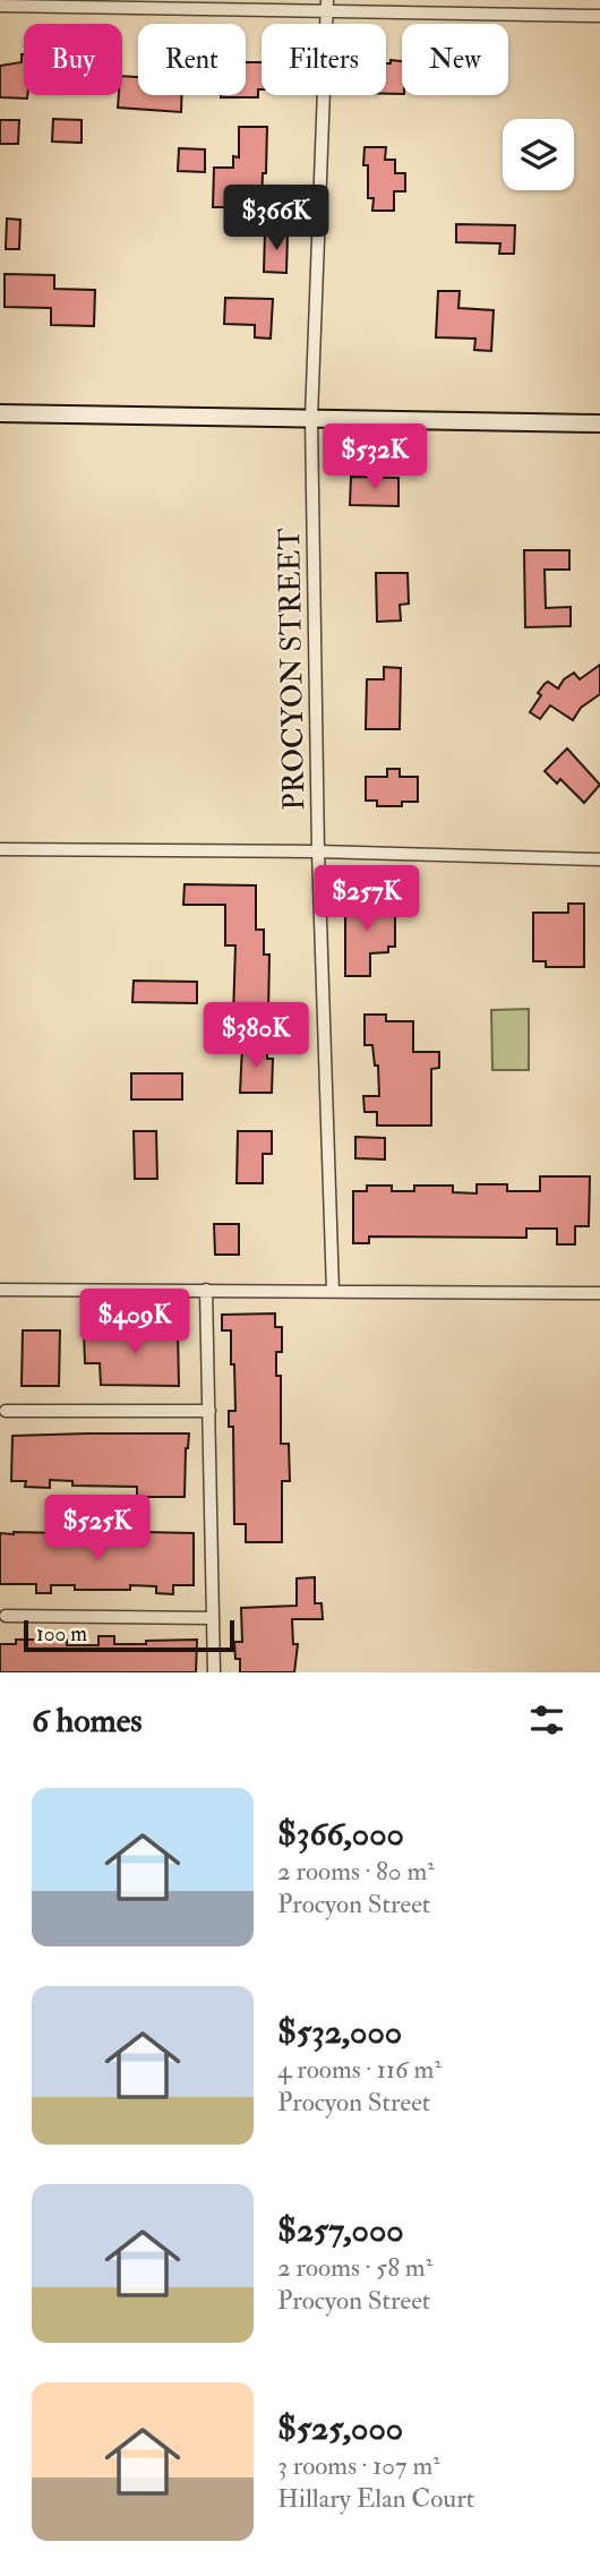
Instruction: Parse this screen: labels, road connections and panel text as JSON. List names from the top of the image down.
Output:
{
  "streets": {
    "street": ["PROCYON STREET"]
  },
  "scale_bar": "100 m",
  "page": {
    "chip": [
      "Buy",
      "Rent",
      "Filters",
      "New"
    ],
    "price": [
      "$366K",
      "$532K",
      "$257K",
      "$380K",
      "$409K",
      "$525K"
    ],
    "scale": "100 m",
    "heading": "6 homes",
    "list": [
      {
        "name": "$366,000",
        "note": "2 rooms · 80 m² · Procyon Street"
      },
      {
        "name": "$532,000",
        "note": "4 rooms · 116 m² · Procyon Street"
      },
      {
        "name": "$257,000",
        "note": "2 rooms · 58 m² · Procyon Street"
      },
      {
        "name": "$525,000",
        "note": "3 rooms · 107 m² · Hillary Elan Court"
      }
    ]
  }
}
